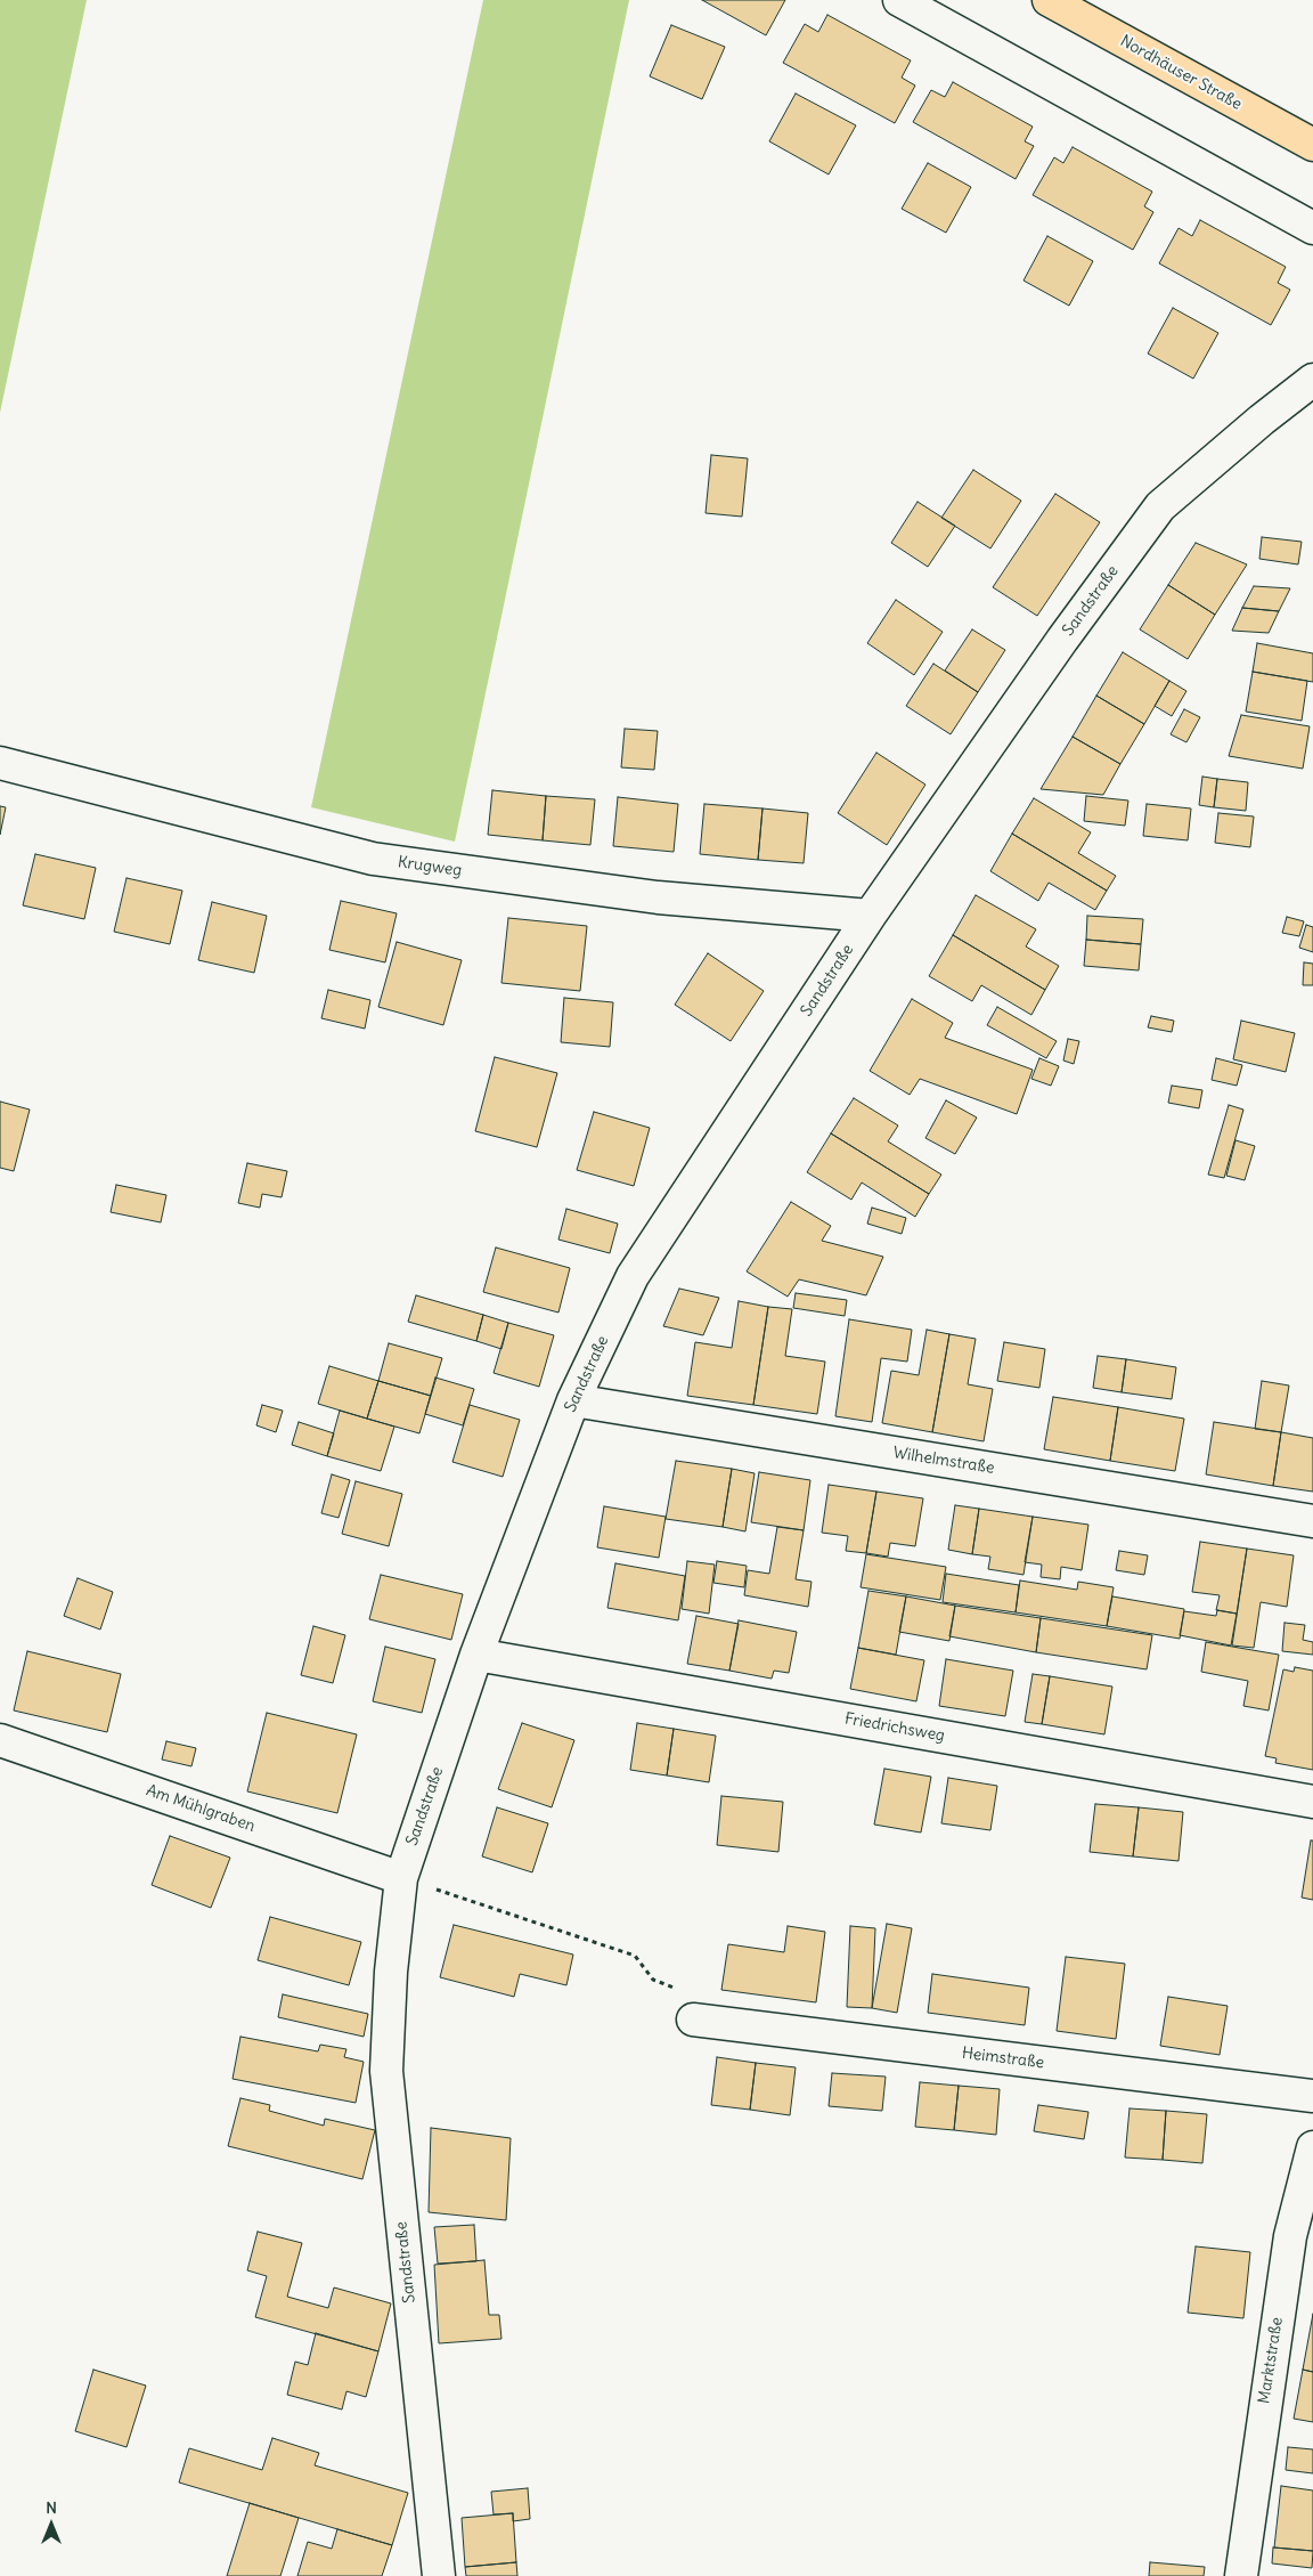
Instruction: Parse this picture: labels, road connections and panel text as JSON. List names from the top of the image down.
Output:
{
  "streets": {
    "main road": ["Nordhäuser Straße"],
    "street": [
      "Sandstraße",
      "Krugweg",
      "Wilhelmstraße",
      "Friedrichsweg",
      "Am Mühlgraben",
      "Heimstraße",
      "Marktstraße"
    ]
  },
  "crossings": [
    ["Sandstraße", "Krugweg"],
    ["Sandstraße", "Wilhelmstraße"],
    ["Sandstraße", "Friedrichsweg"],
    ["Sandstraße", "Am Mühlgraben"]
  ],
  "north": "top"
}
